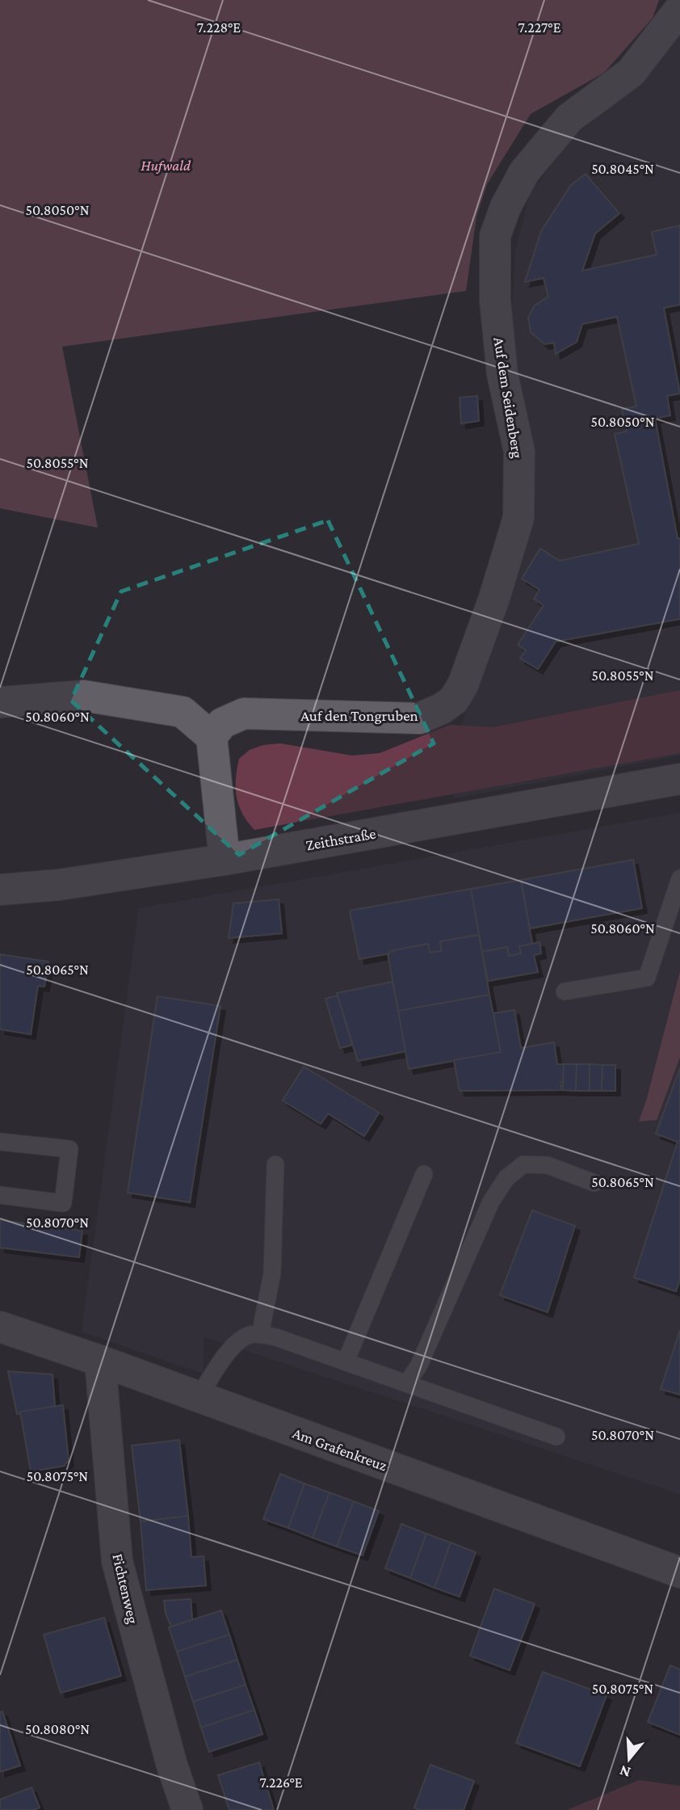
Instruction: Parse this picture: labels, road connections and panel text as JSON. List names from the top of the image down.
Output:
{
  "streets": {
    "street": [
      "Auf dem Seidenberg",
      "Auf den Tongruben",
      "Zeithstraße",
      "Am Grafenkreuz",
      "Fichtenweg"
    ]
  },
  "crossings": [
    ["Auf dem Seidenberg", "Auf den Tongruben"],
    ["Am Grafenkreuz", "Fichtenweg"]
  ],
  "parks": ["Hufwald"],
  "north": "bottom",
  "coordinates": [
    "7.228°E",
    "7.227°E",
    "50.8045°N",
    "50.8050°N",
    "50.8055°N",
    "50.8060°N",
    "50.8065°N",
    "50.8070°N",
    "50.8075°N",
    "50.8080°N",
    "7.226°E"
  ]
}
